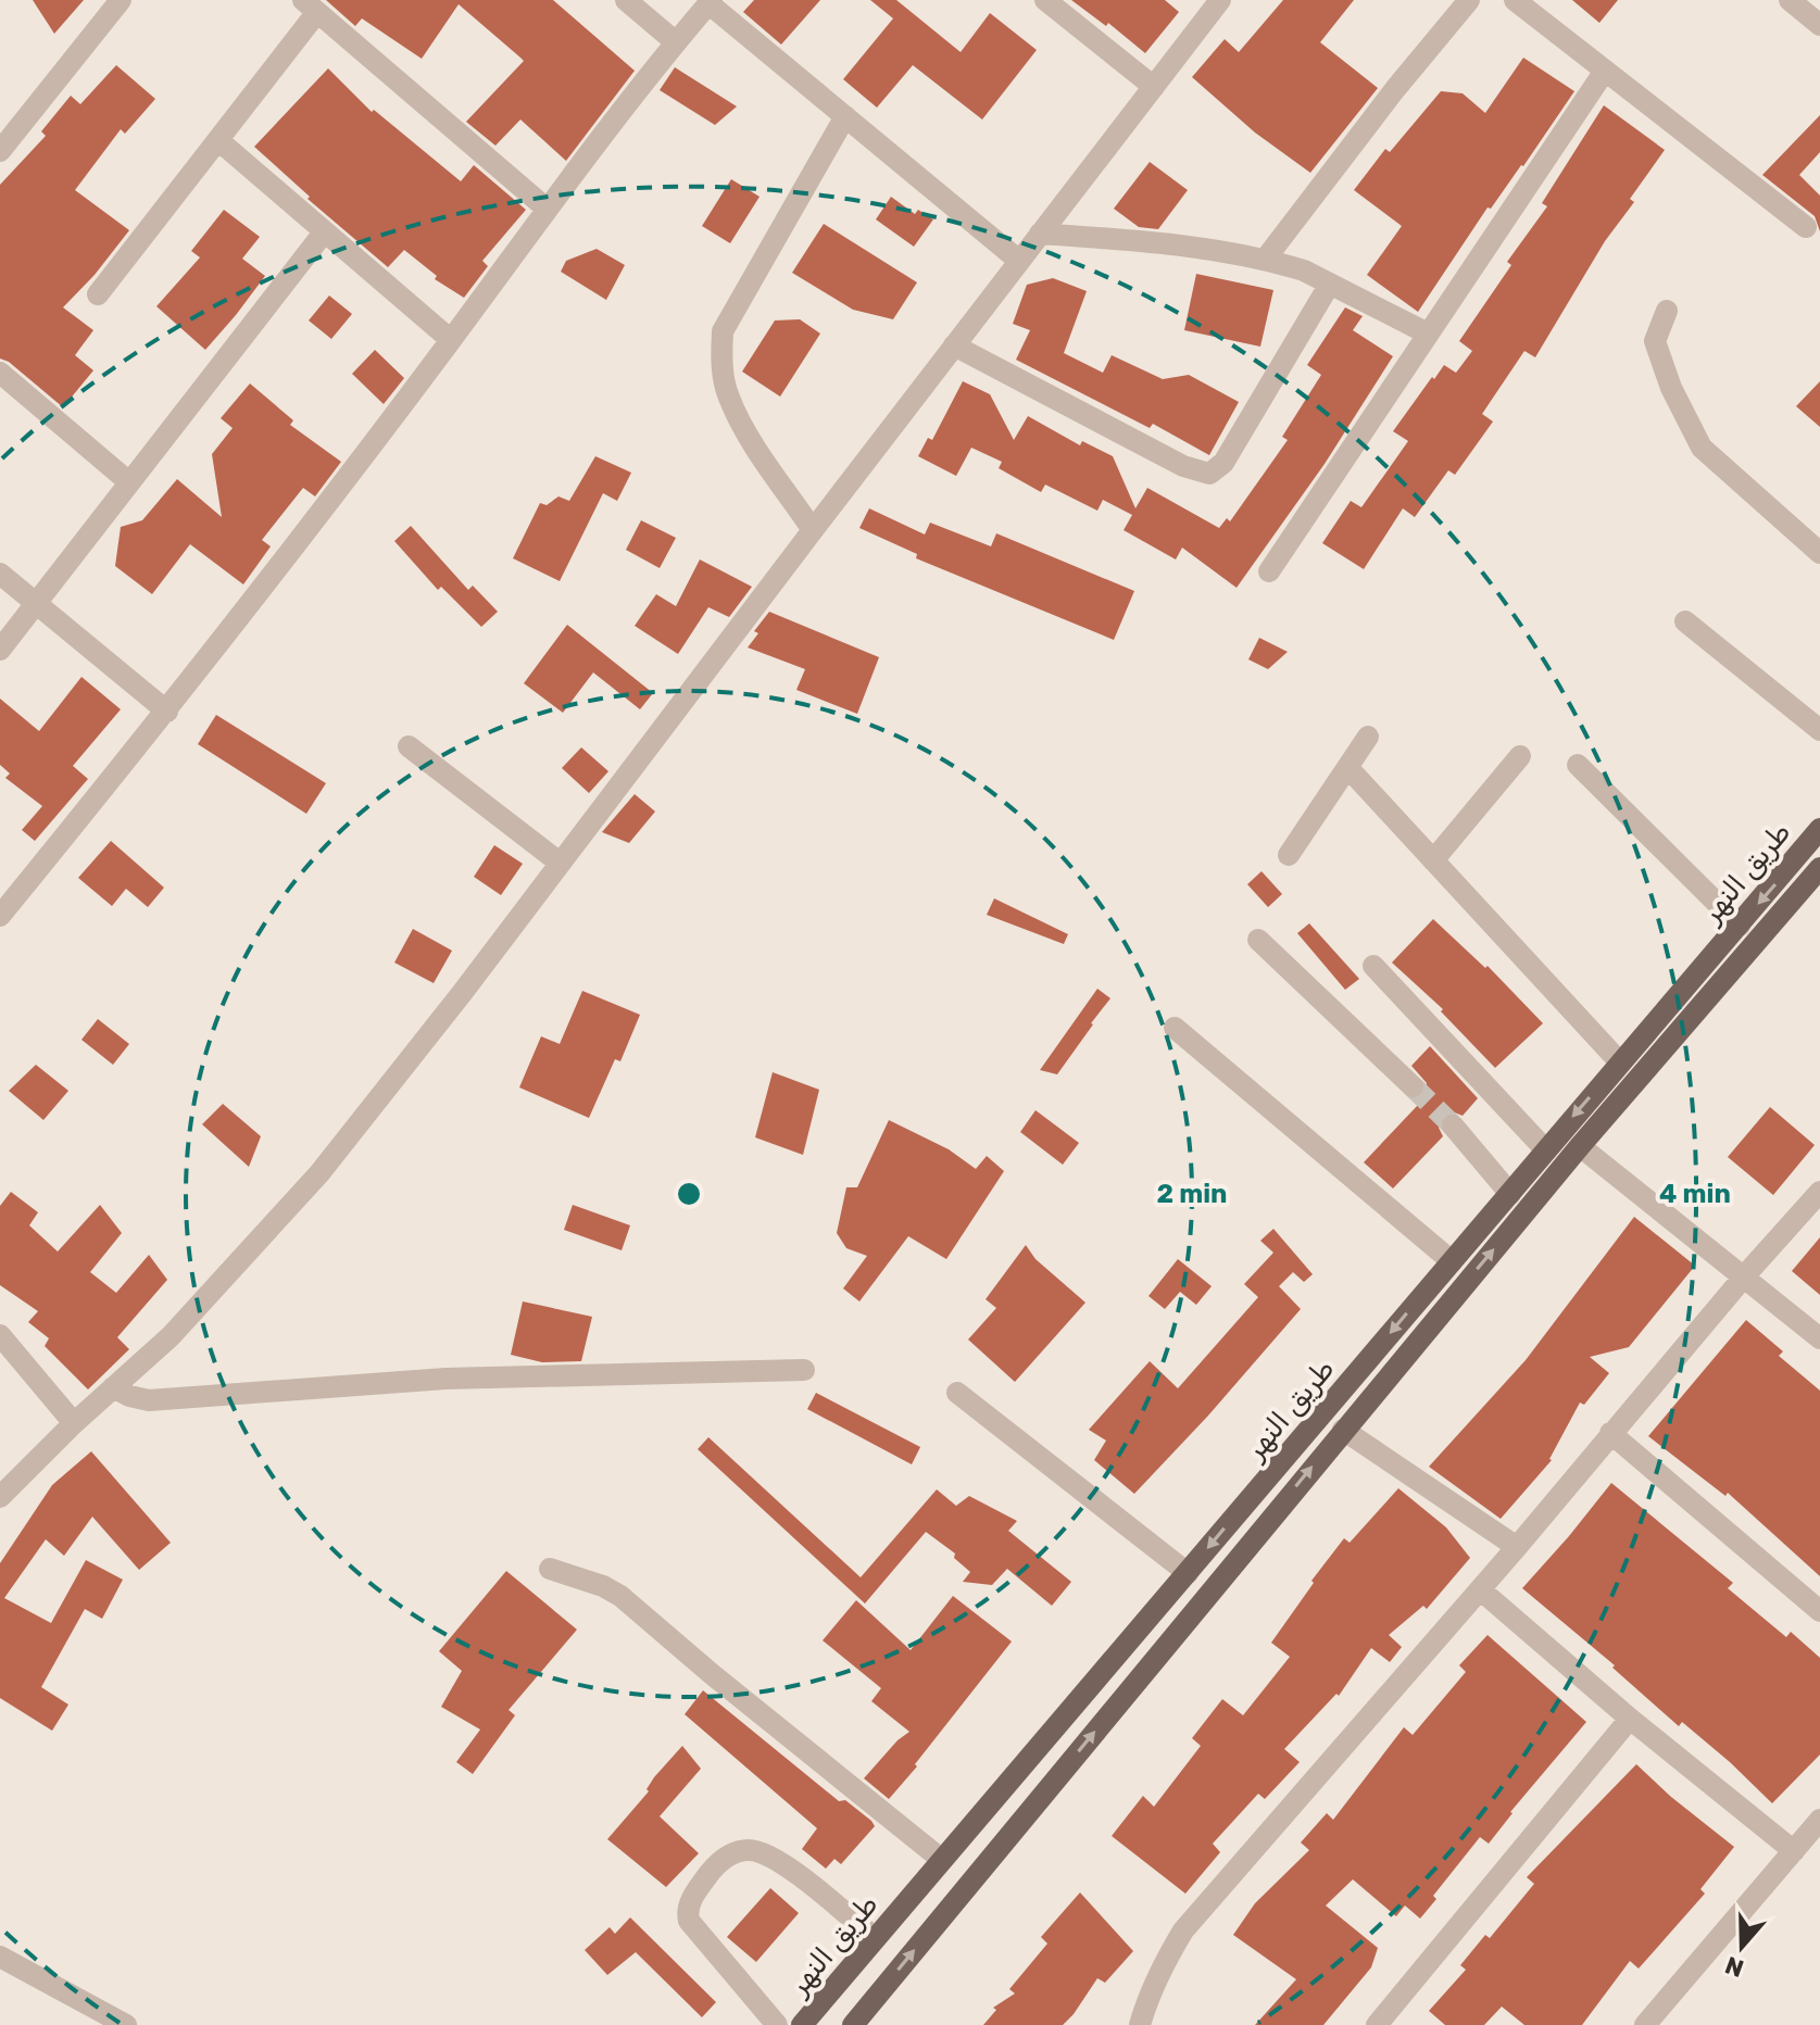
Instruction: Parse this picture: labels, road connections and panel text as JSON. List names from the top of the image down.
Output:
{
  "streets": {
    "main road": ["طريق النهر"]
  },
  "north": "bottom",
  "rings": ["2 min", "4 min"]
}
